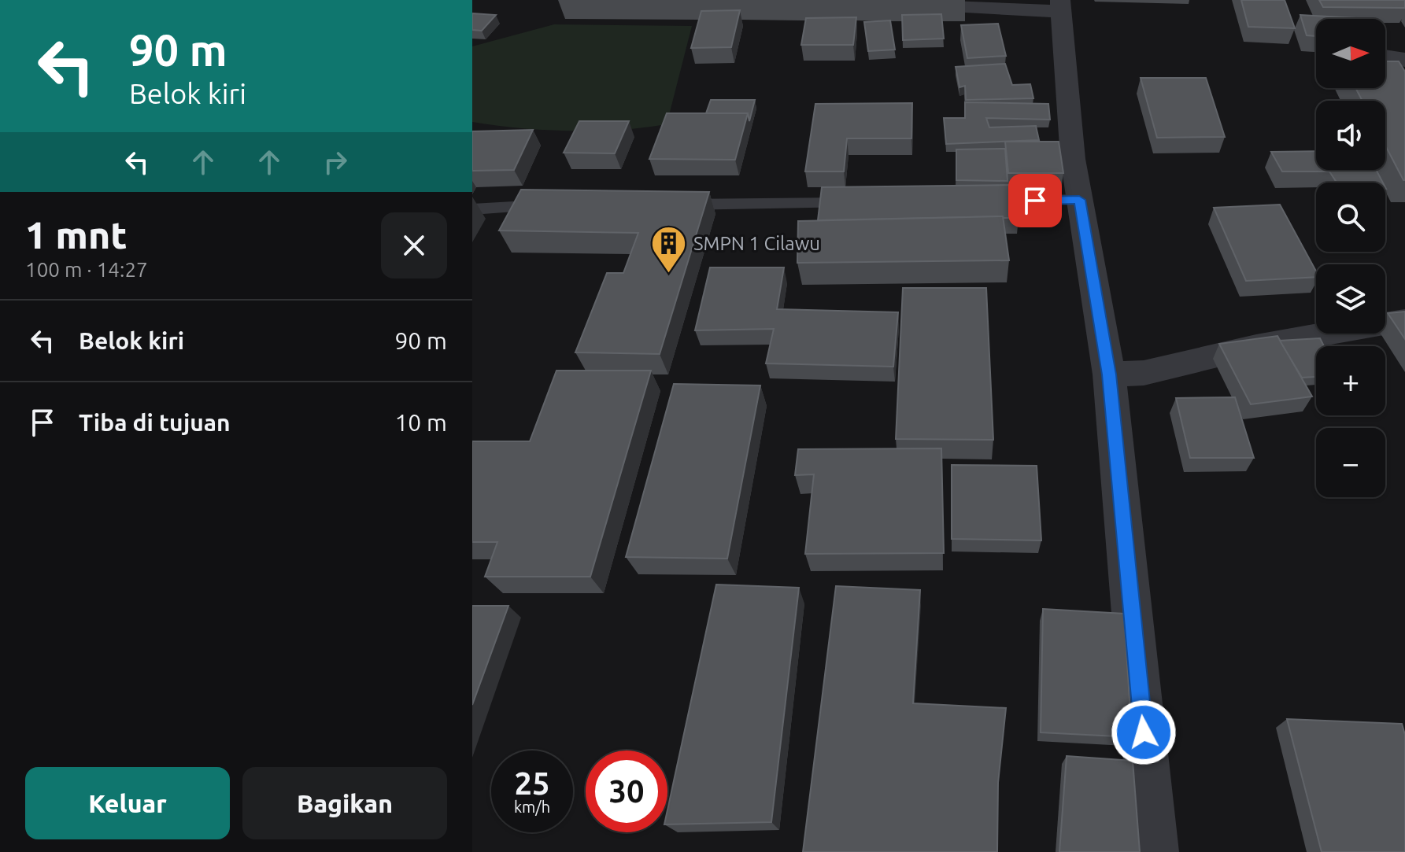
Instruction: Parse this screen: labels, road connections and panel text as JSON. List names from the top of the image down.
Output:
{
  "places": {
    "building": ["SMPN 1 Cilawu"]
  },
  "north": "right",
  "page": {
    "turn": ["90 m", "Belok kiri"],
    "map_buttons": ["+", "−"],
    "heading": ["1 mnt", "100 m · 14:27"],
    "list": [
      {
        "name": "Belok kiri",
        "value": "90 m"
      },
      {
        "name": "Tiba di tujuan",
        "value": "10 m"
      }
    ],
    "speed": "25 km/h",
    "limit": "30",
    "buttons": ["Keluar", "Bagikan"]
  }
}
